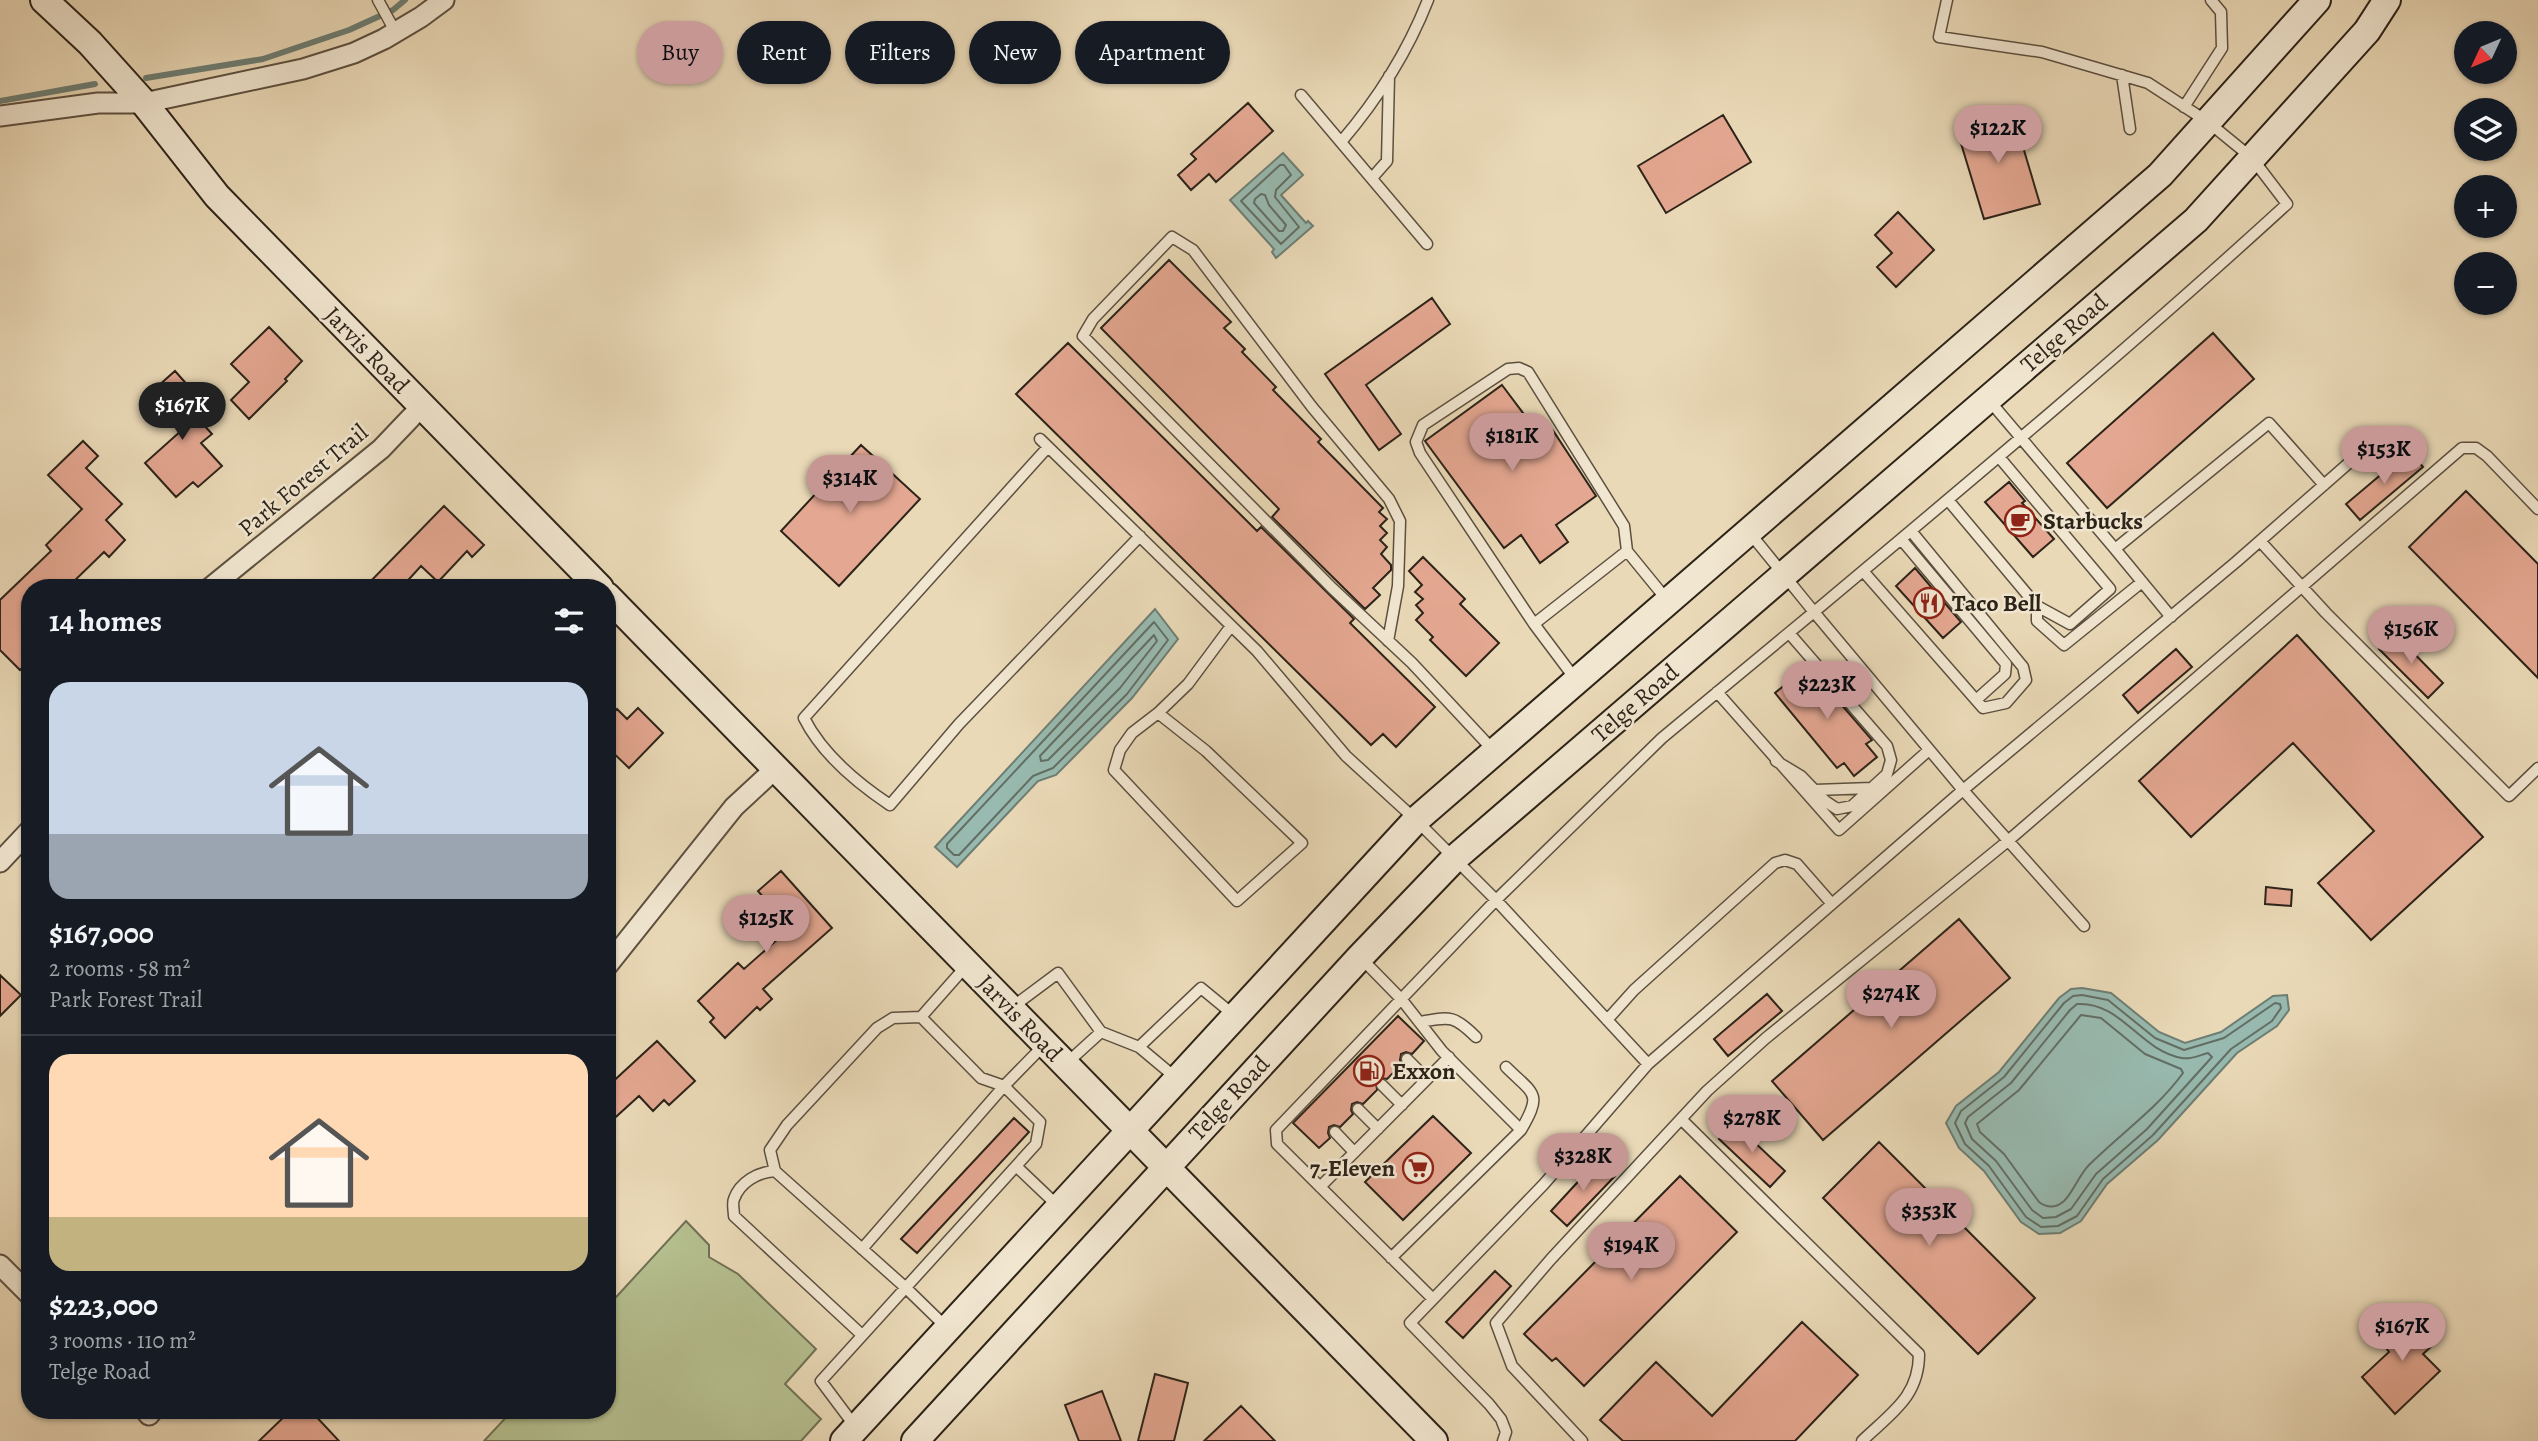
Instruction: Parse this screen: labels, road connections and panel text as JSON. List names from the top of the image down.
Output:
{
  "streets": {
    "main road": ["Telge Road", "Jarvis Road"],
    "street": ["Park Forest Trail"]
  },
  "crossings": [
    ["Telge Road", "Jarvis Road"],
    ["Jarvis Road", "Park Forest Trail"]
  ],
  "places": {
    "cafe": ["Starbucks"],
    "restaurant": ["Taco Bell"],
    "fuel station": ["Exxon"],
    "supermarket": ["7-Eleven"]
  },
  "north": "bottom left",
  "page": {
    "map_buttons": ["+", "−"],
    "chip": [
      "Buy",
      "Rent",
      "Filters",
      "New",
      "Apartment"
    ],
    "price": [
      "$122K",
      "$167K",
      "$181K",
      "$153K",
      "$314K",
      "$156K",
      "$223K",
      "$125K",
      "$274K",
      "$278K",
      "$328K",
      "$353K",
      "$194K",
      "$167K"
    ],
    "heading": "14 homes",
    "list": [
      {
        "name": "$167,000",
        "note": "2 rooms · 58 m² · Park Forest Trail"
      },
      {
        "name": "$223,000",
        "note": "3 rooms · 110 m² · Telge Road"
      }
    ]
  }
}
